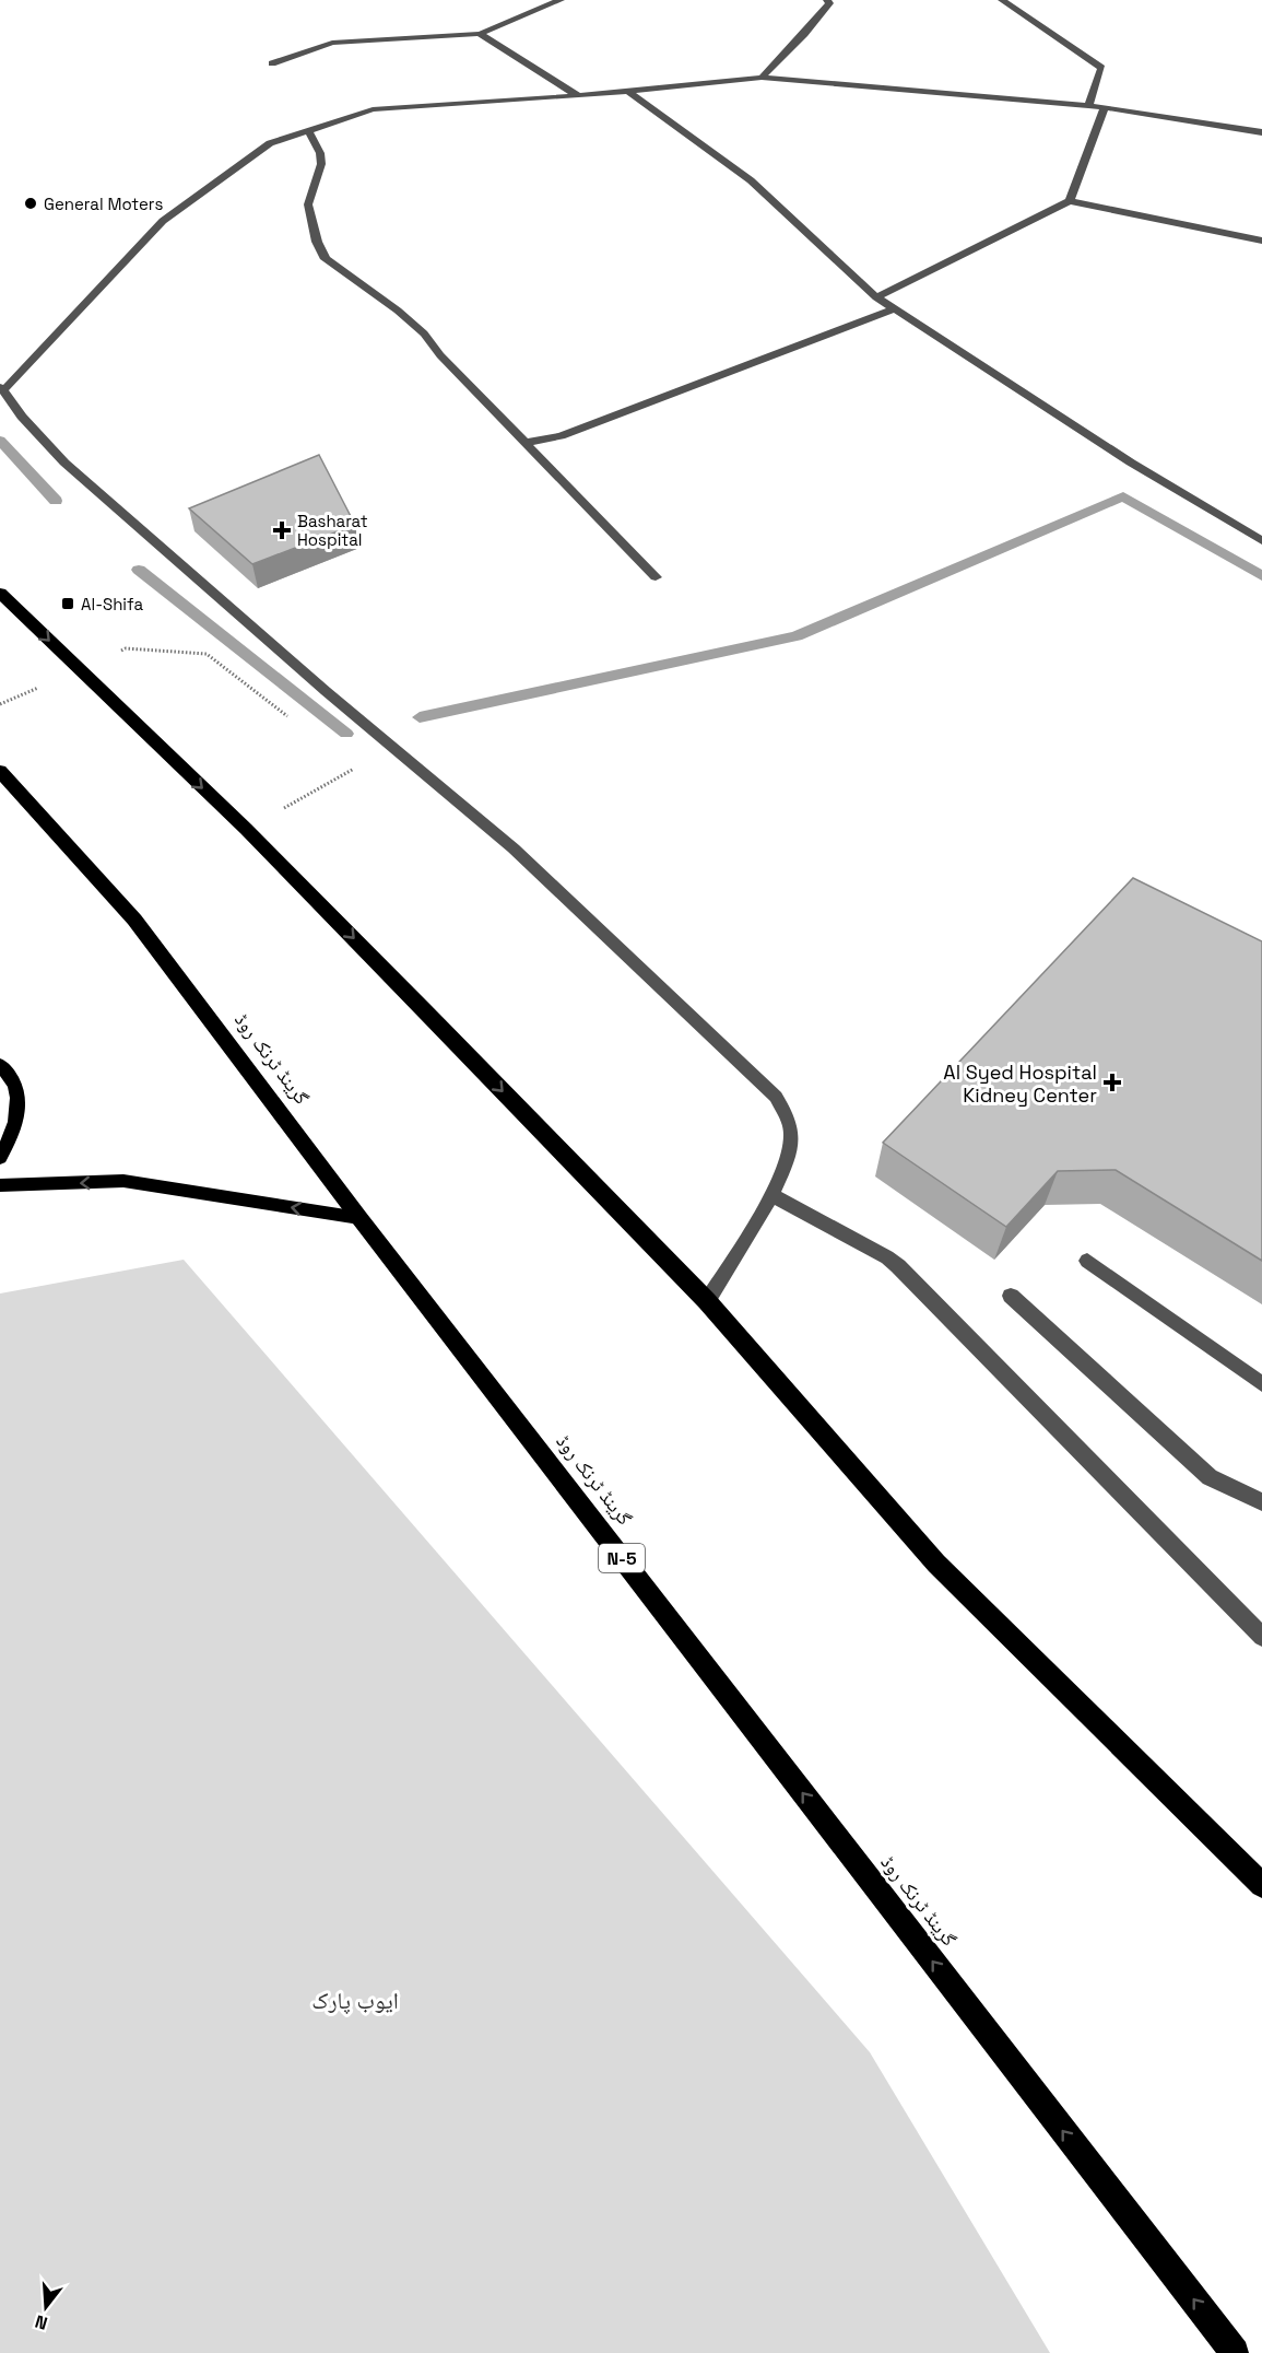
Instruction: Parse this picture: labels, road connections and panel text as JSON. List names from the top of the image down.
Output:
{
  "streets": {
    "highway": ["گرینڈ ٹرنک روڈ", "N-5"]
  },
  "one_way": ["گرینڈ ٹرنک روڈ"],
  "parks": ["ایوب پارک"],
  "places": {
    "other": ["General Moters"],
    "health": ["Basharat Hospital", "Al Syed Hospital Kidney Center"],
    "transit": ["Al-Shifa"]
  },
  "north": "bottom"
}
